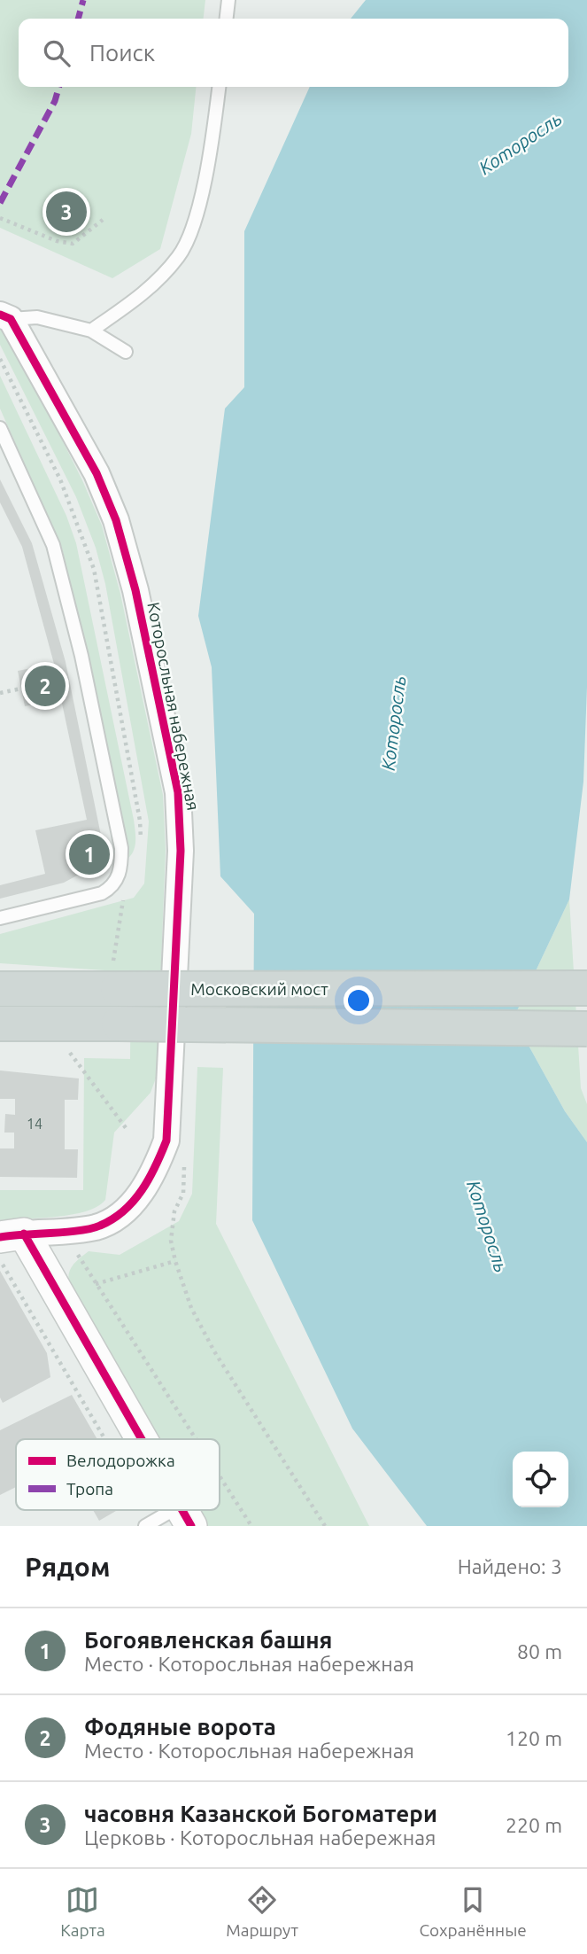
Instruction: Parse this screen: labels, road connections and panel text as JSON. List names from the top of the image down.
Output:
{
  "streets": {
    "main road": ["Московский мост"],
    "street": ["Которосльная набережная"]
  },
  "water": ["Которосль"],
  "house_numbers": ["14"],
  "legend": ["Велодорожка", "Тропа"],
  "page": {
    "search": "Поиск",
    "pins": ["3", "2", "1"],
    "heading": ["Рядом", "Найдено: 3"],
    "list": [
      {
        "mark": "1",
        "name": "Богоявленская башня",
        "note": "Место · Которосльная набережная",
        "value": "80 m"
      },
      {
        "mark": "2",
        "name": "Фодяные ворота",
        "note": "Место · Которосльная набережная",
        "value": "120 m"
      },
      {
        "mark": "3",
        "name": "часовня Казанской Богоматери",
        "note": "Церковь · Которосльная набережная",
        "value": "220 m"
      }
    ],
    "nav": ["Карта", "Маршрут", "Сохранённые"]
  }
}
